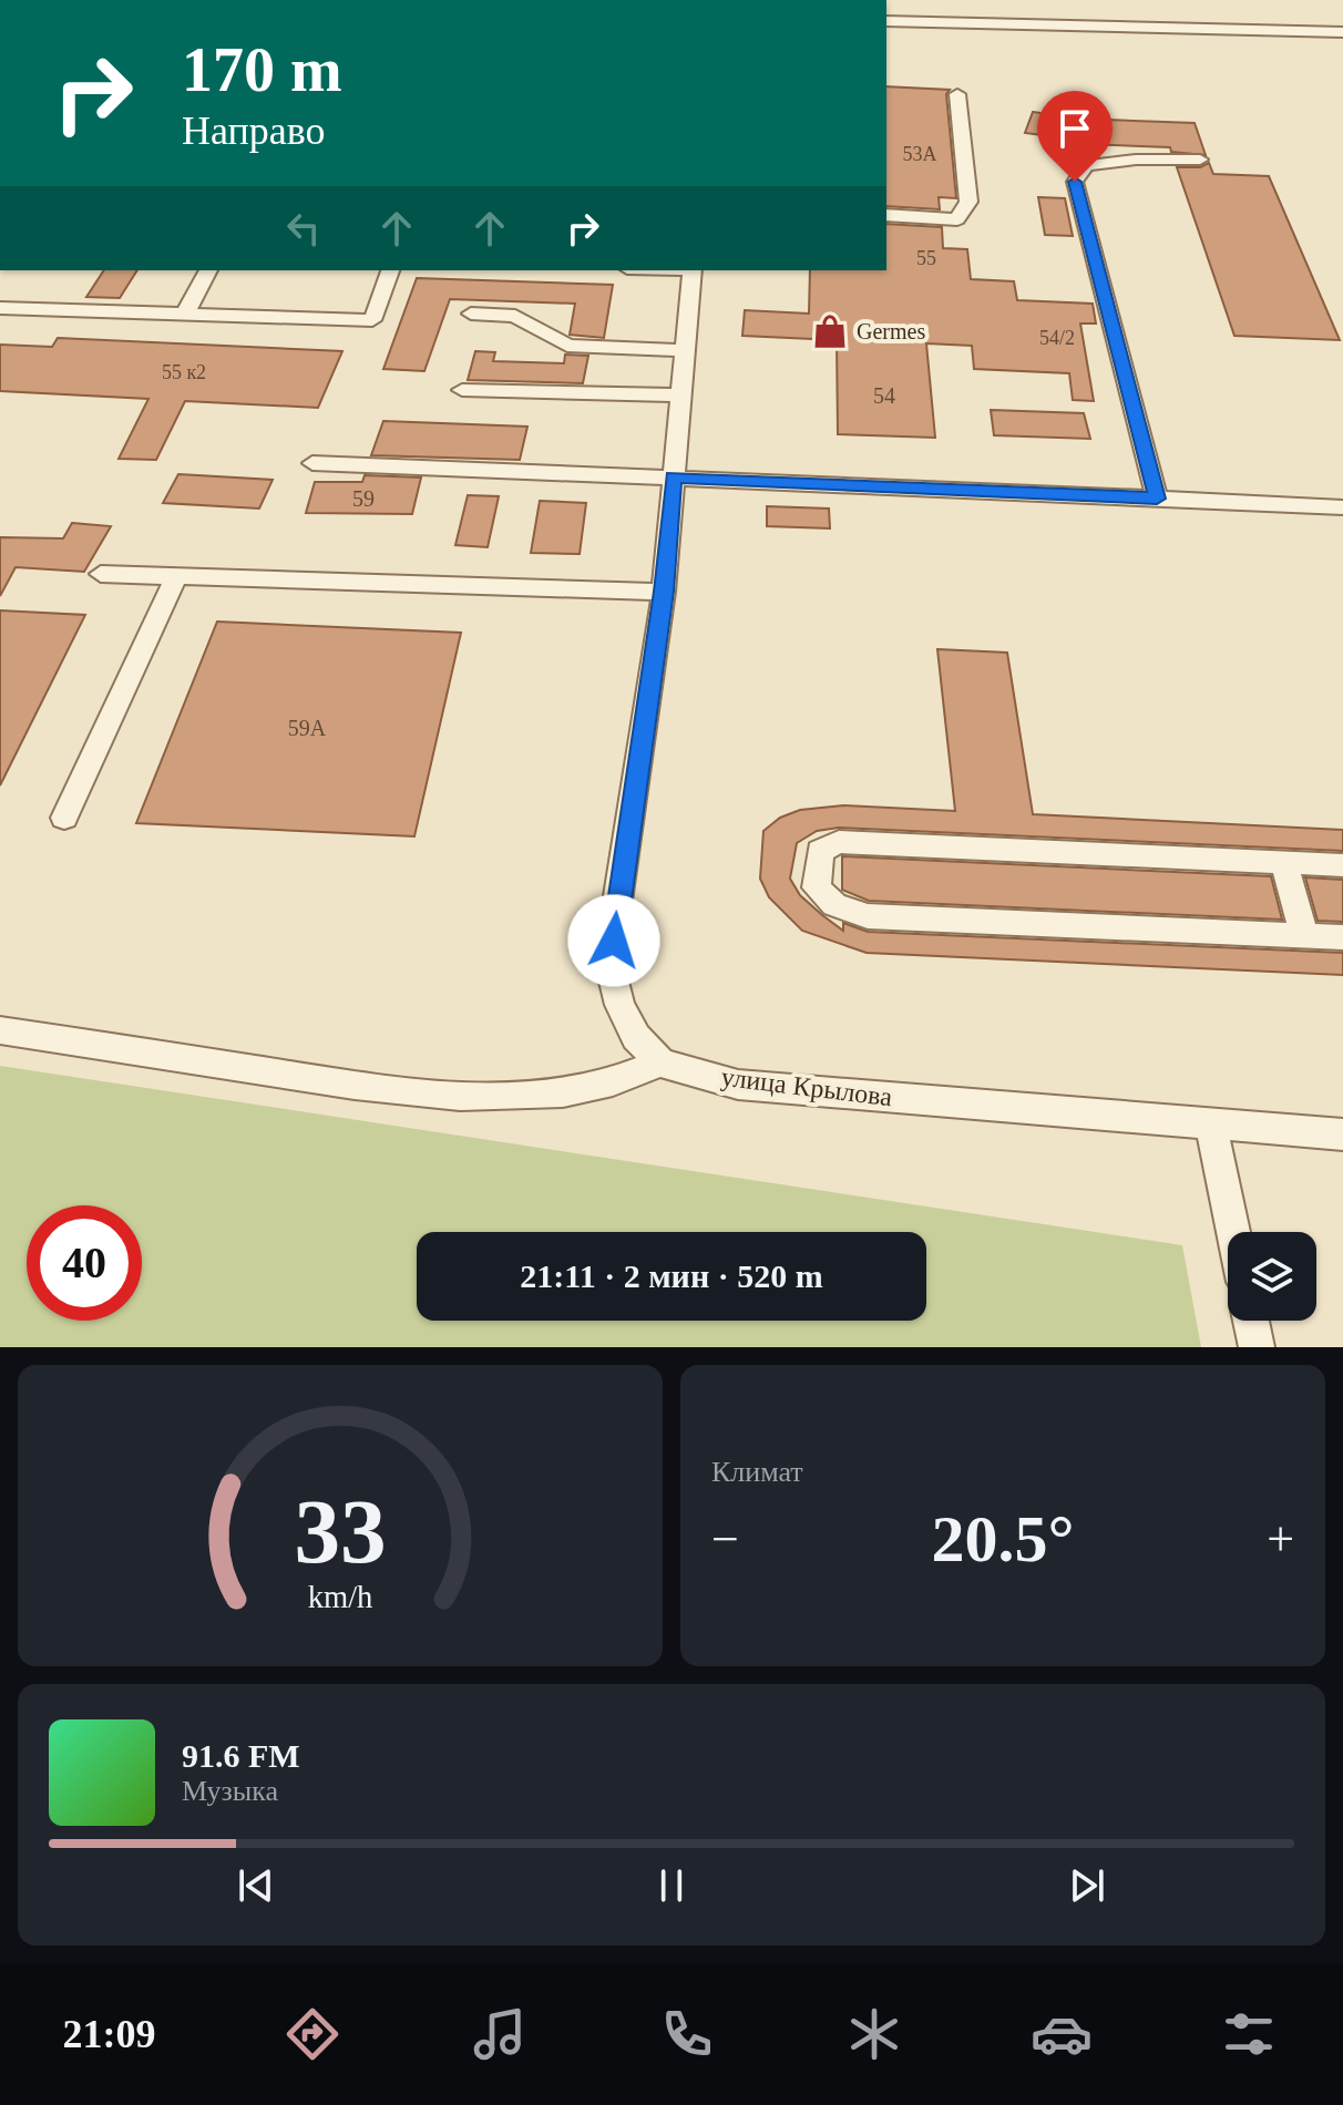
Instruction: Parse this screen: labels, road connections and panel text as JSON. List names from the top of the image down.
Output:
{
  "streets": {
    "street": ["улица Крылова"]
  },
  "places": {
    "shop": ["Germes"]
  },
  "house_numbers": [
    "53А",
    "55",
    "54/2",
    "55 к2",
    "54",
    "59",
    "59А"
  ],
  "page": {
    "turn": ["170 m", "Направо"],
    "limit": "40",
    "trip": "21:11 · 2 мин · 520 m",
    "tile": "Климат",
    "heat": ["−", "20.5°", "+"],
    "song": ["91.6 FM", "Музыка"],
    "tabs": "21:09",
    "gauge": ["33", "km/h"]
  }
}
